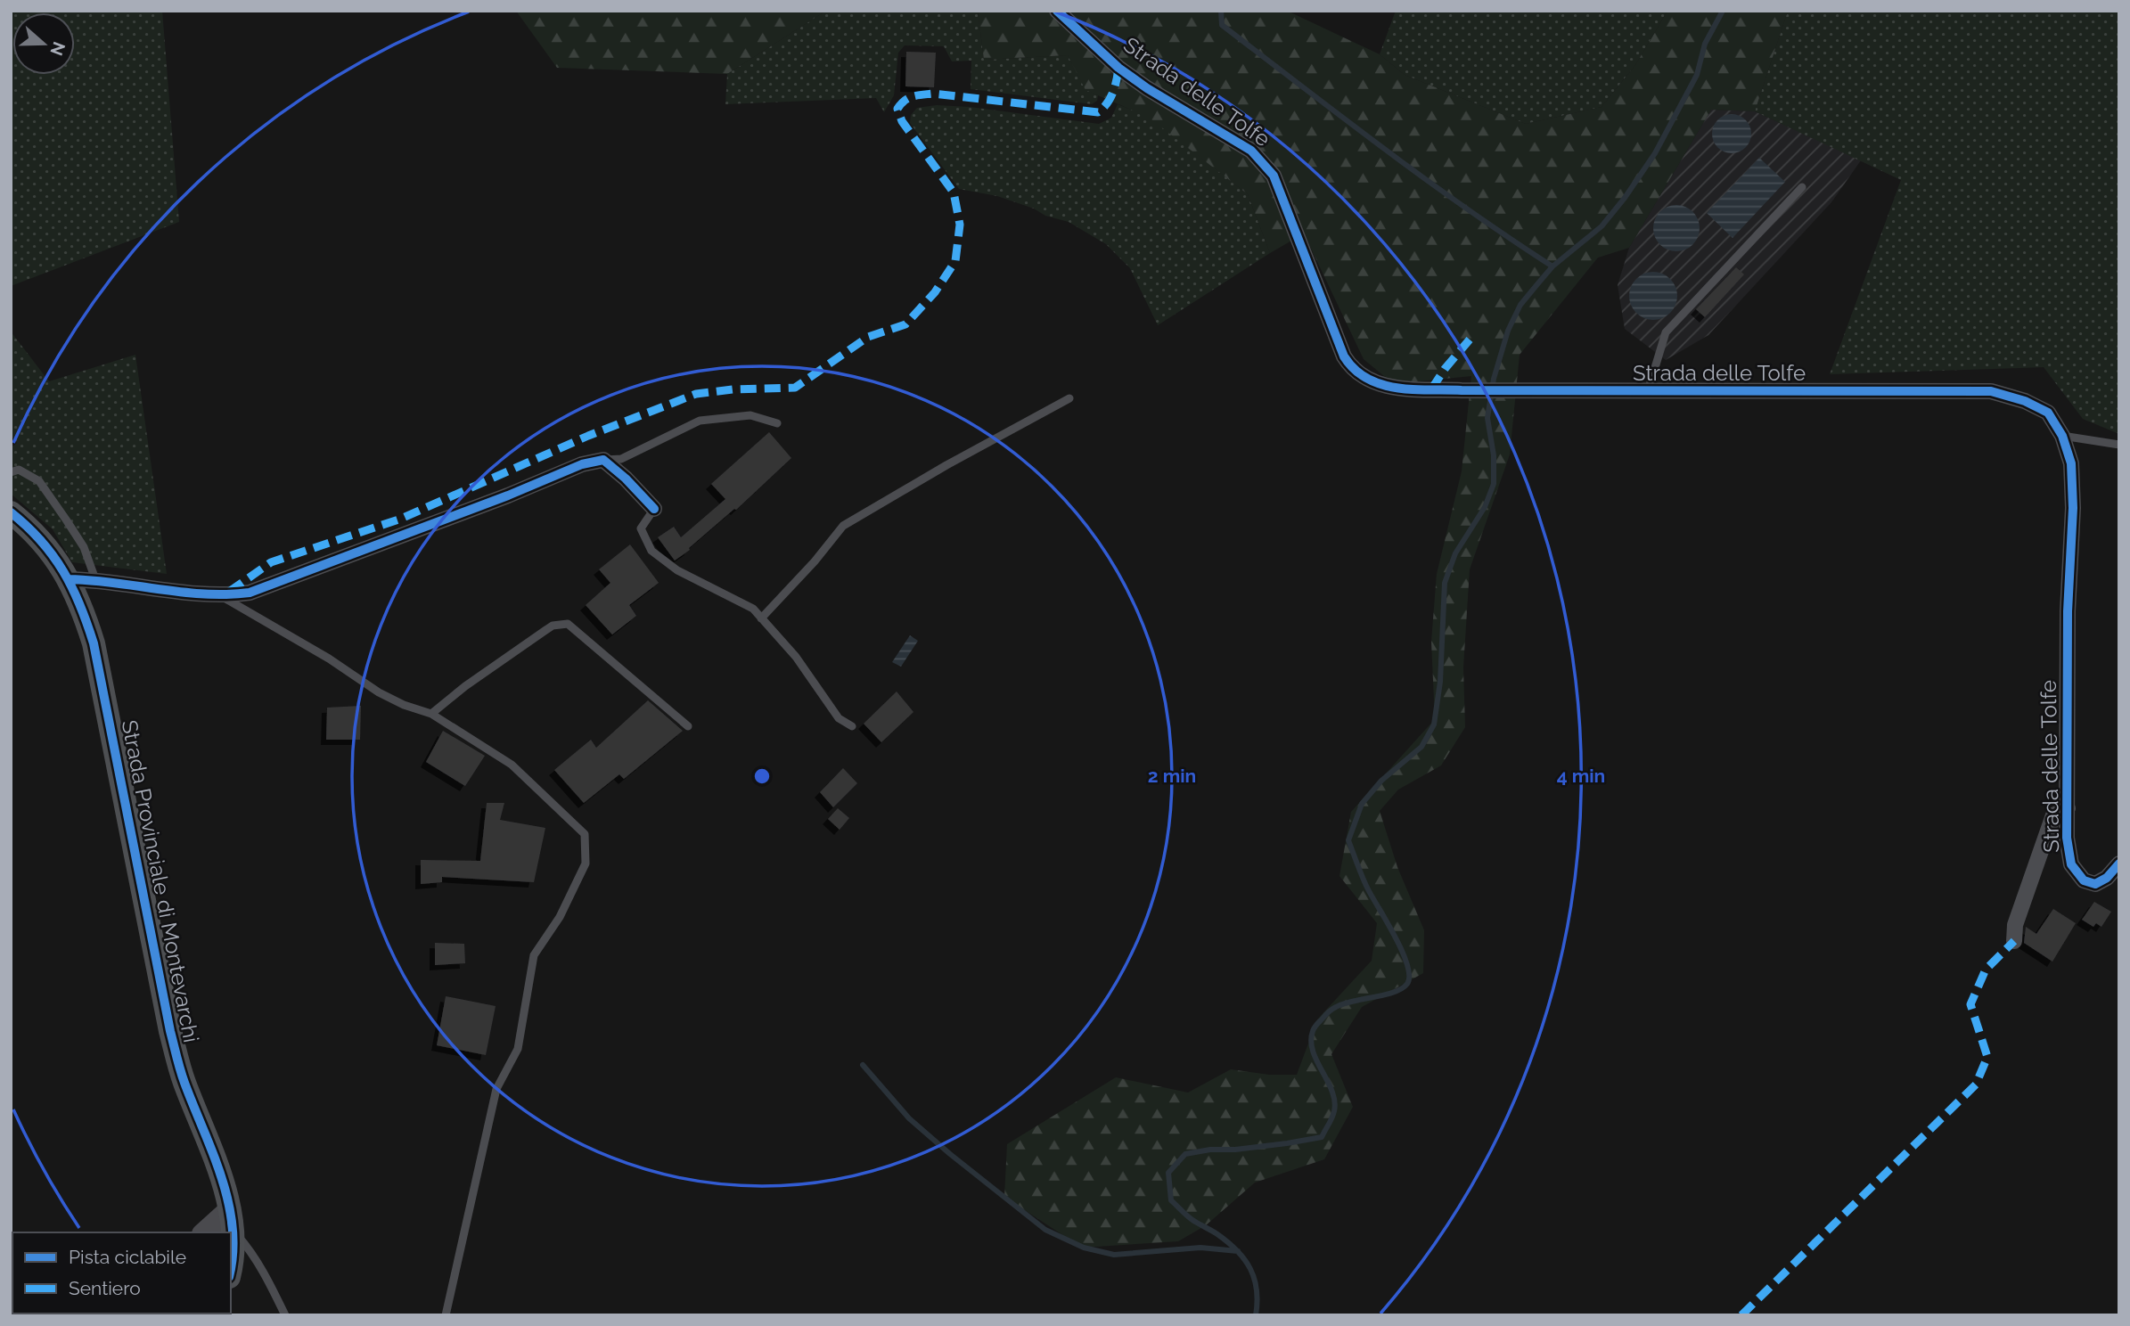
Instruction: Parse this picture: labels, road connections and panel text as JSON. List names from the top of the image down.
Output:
{
  "streets": {
    "main road": ["Strada Provinciale di Montevarchi"],
    "street": ["Strada delle Tolfe"]
  },
  "legend": ["Pista ciclabile", "Sentiero"],
  "north": "right",
  "rings": ["2 min", "4 min"]
}
